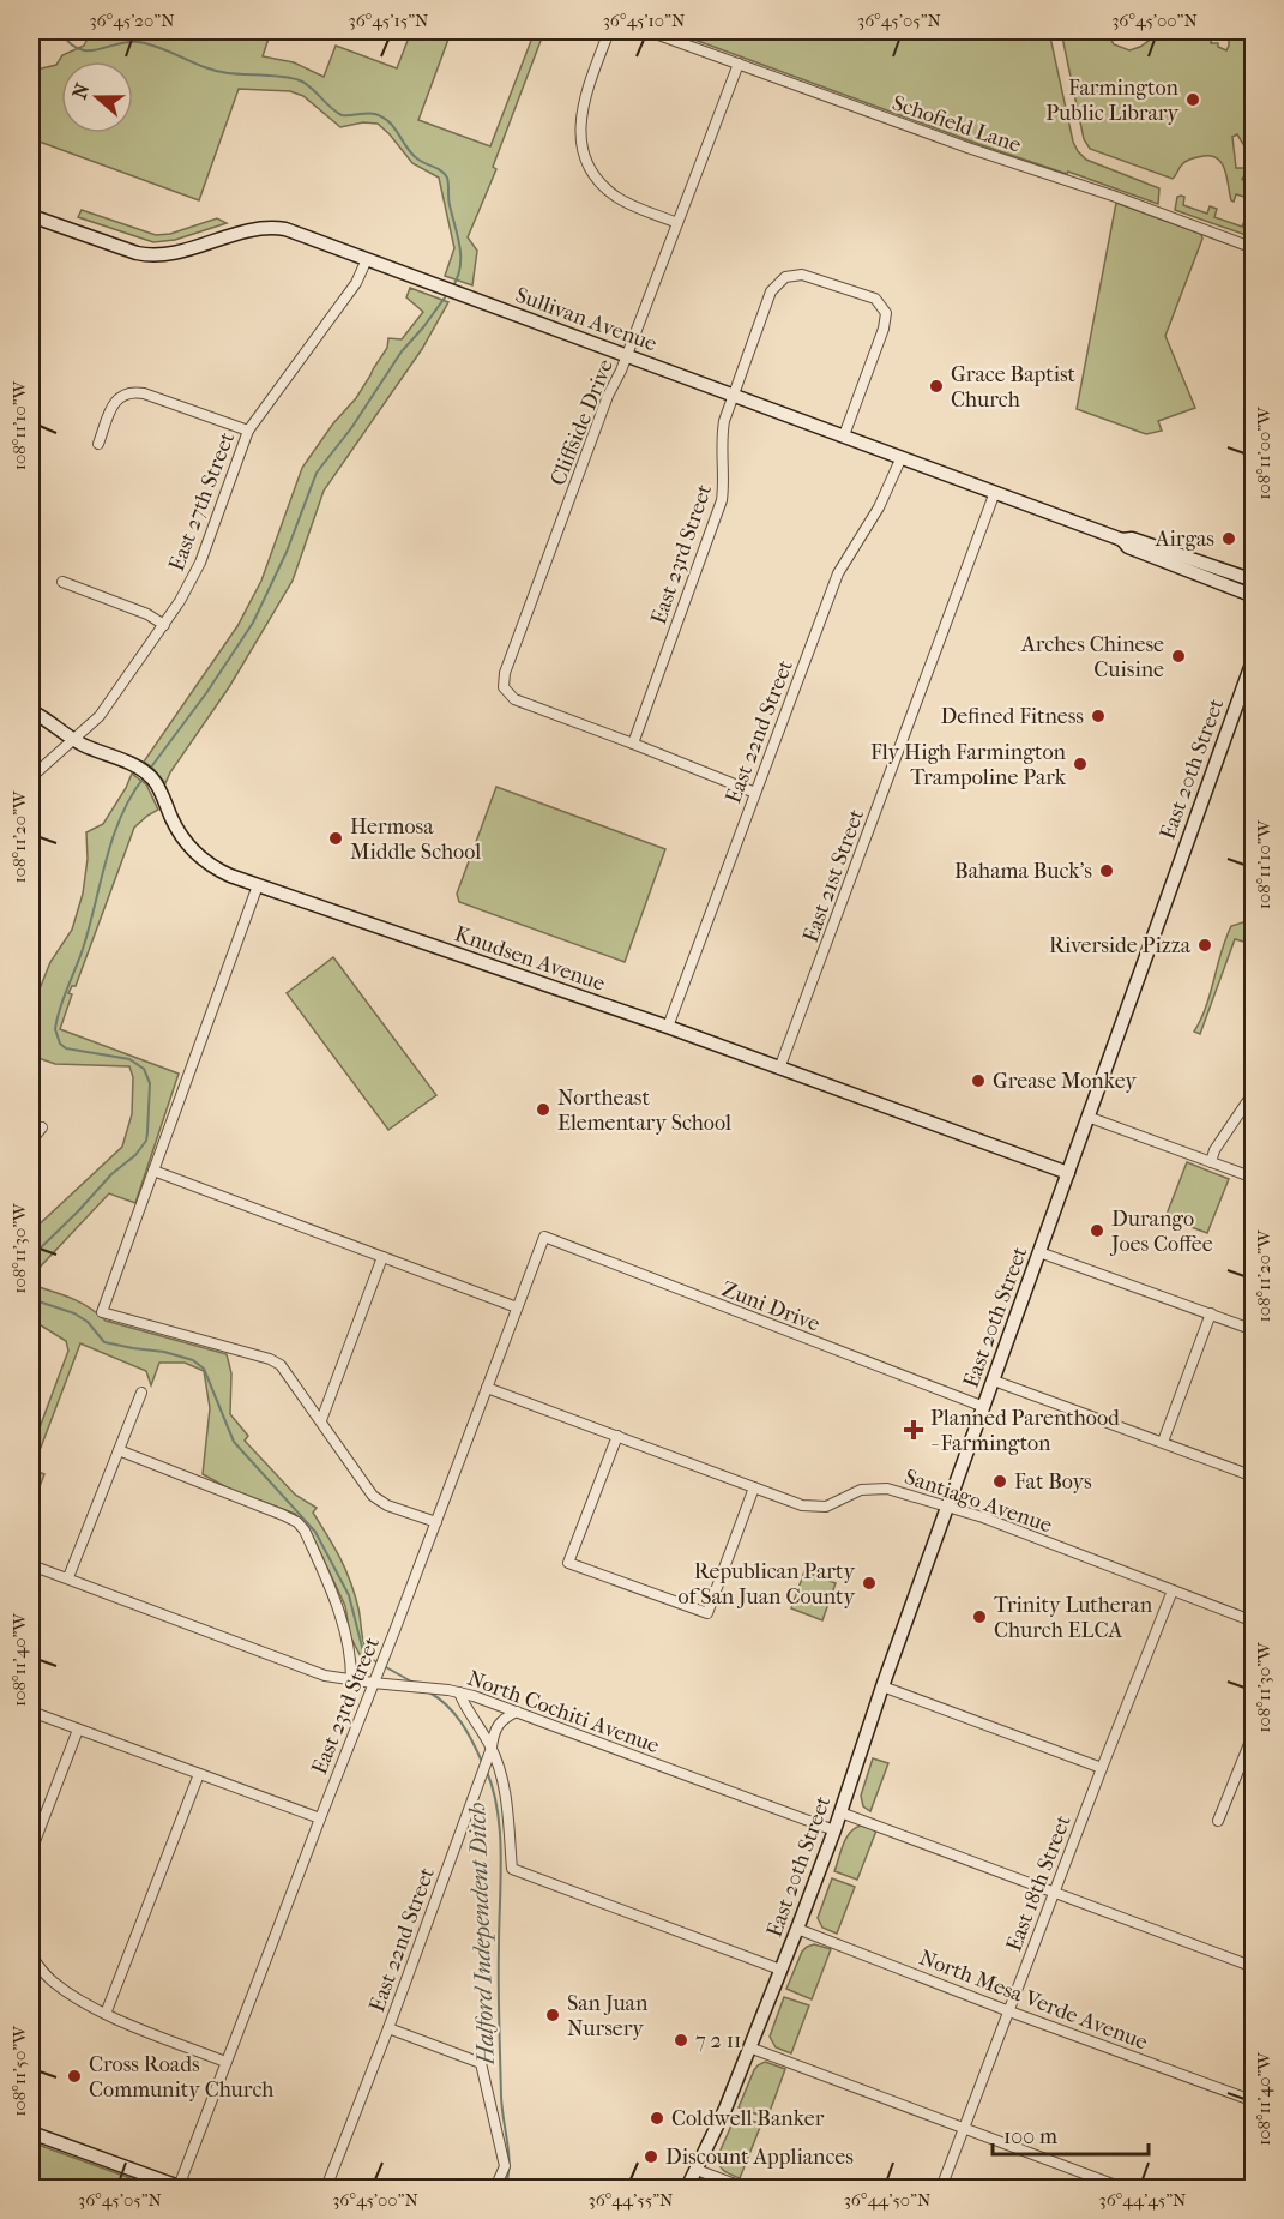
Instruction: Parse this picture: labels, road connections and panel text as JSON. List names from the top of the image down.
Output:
{
  "streets": {
    "main road": ["Sullivan Avenue", "East 20th Street", "Knudsen Avenue"],
    "street": [
      "Schofield Lane",
      "Cliffside Drive",
      "East 27th Street",
      "East 23rd Street",
      "East 22nd Street",
      "East 21st Street",
      "Zuni Drive",
      "Santiago Avenue",
      "North Cochiti Avenue",
      "East 18th Street",
      "North Mesa Verde Avenue"
    ]
  },
  "crossings": [
    ["Schofield Lane", "Cliffside Drive"],
    ["Sullivan Avenue", "Cliffside Drive"],
    ["Sullivan Avenue", "East 27th Street"],
    ["Sullivan Avenue", "East 23rd Street"],
    ["Sullivan Avenue", "East 22nd Street"],
    ["Sullivan Avenue", "East 21st Street"],
    ["Cliffside Drive", "East 23rd Street"],
    ["East 27th Street", "Knudsen Avenue"],
    ["East 23rd Street", "Zuni Drive"],
    ["East 23rd Street", "Santiago Avenue"],
    ["East 23rd Street", "North Cochiti Avenue"],
    ["East 22nd Street", "Knudsen Avenue"],
    ["East 22nd Street", "North Cochiti Avenue"],
    ["East 20th Street", "Knudsen Avenue"],
    ["East 20th Street", "Zuni Drive"],
    ["East 20th Street", "Santiago Avenue"],
    ["East 20th Street", "North Cochiti Avenue"],
    ["East 20th Street", "North Mesa Verde Avenue"],
    ["East 21st Street", "Knudsen Avenue"],
    ["Santiago Avenue", "East 18th Street"],
    ["East 18th Street", "North Mesa Verde Avenue"]
  ],
  "water": ["Halford Independent Ditch"],
  "places": {
    "other": [
      "Farmington Public Library",
      "Grace Baptist Church",
      "Airgas",
      "Arches Chinese Cuisine",
      "Defined Fitness",
      "Fly High Farmington Trampoline Park",
      "Hermosa Middle School",
      "Bahama Buck's",
      "Riverside Pizza",
      "Grease Monkey",
      "Northeast Elementary School",
      "Durango Joes Coffee",
      "Fat Boys",
      "Republican Party of San Juan County",
      "Trinity Lutheran Church ELCA",
      "San Juan Nursery",
      "7 2 11",
      "Cross Roads Community Church",
      "Coldwell Banker",
      "Discount Appliances"
    ],
    "health": ["Planned Parenthood - Farmington"]
  },
  "scale_bar": "100 m",
  "north": "left",
  "coordinates": [
    "36°45'20\"N",
    "36°45'15\"N",
    "36°45'10\"N",
    "36°45'05\"N",
    "36°45'00\"N",
    "108°11'10\"W",
    "108°11'00\"W",
    "108°11'20\"W",
    "108°11'30\"W",
    "108°11'40\"W",
    "108°11'50\"W",
    "36°44'55\"N",
    "36°44'50\"N",
    "36°44'45\"N"
  ]
}
